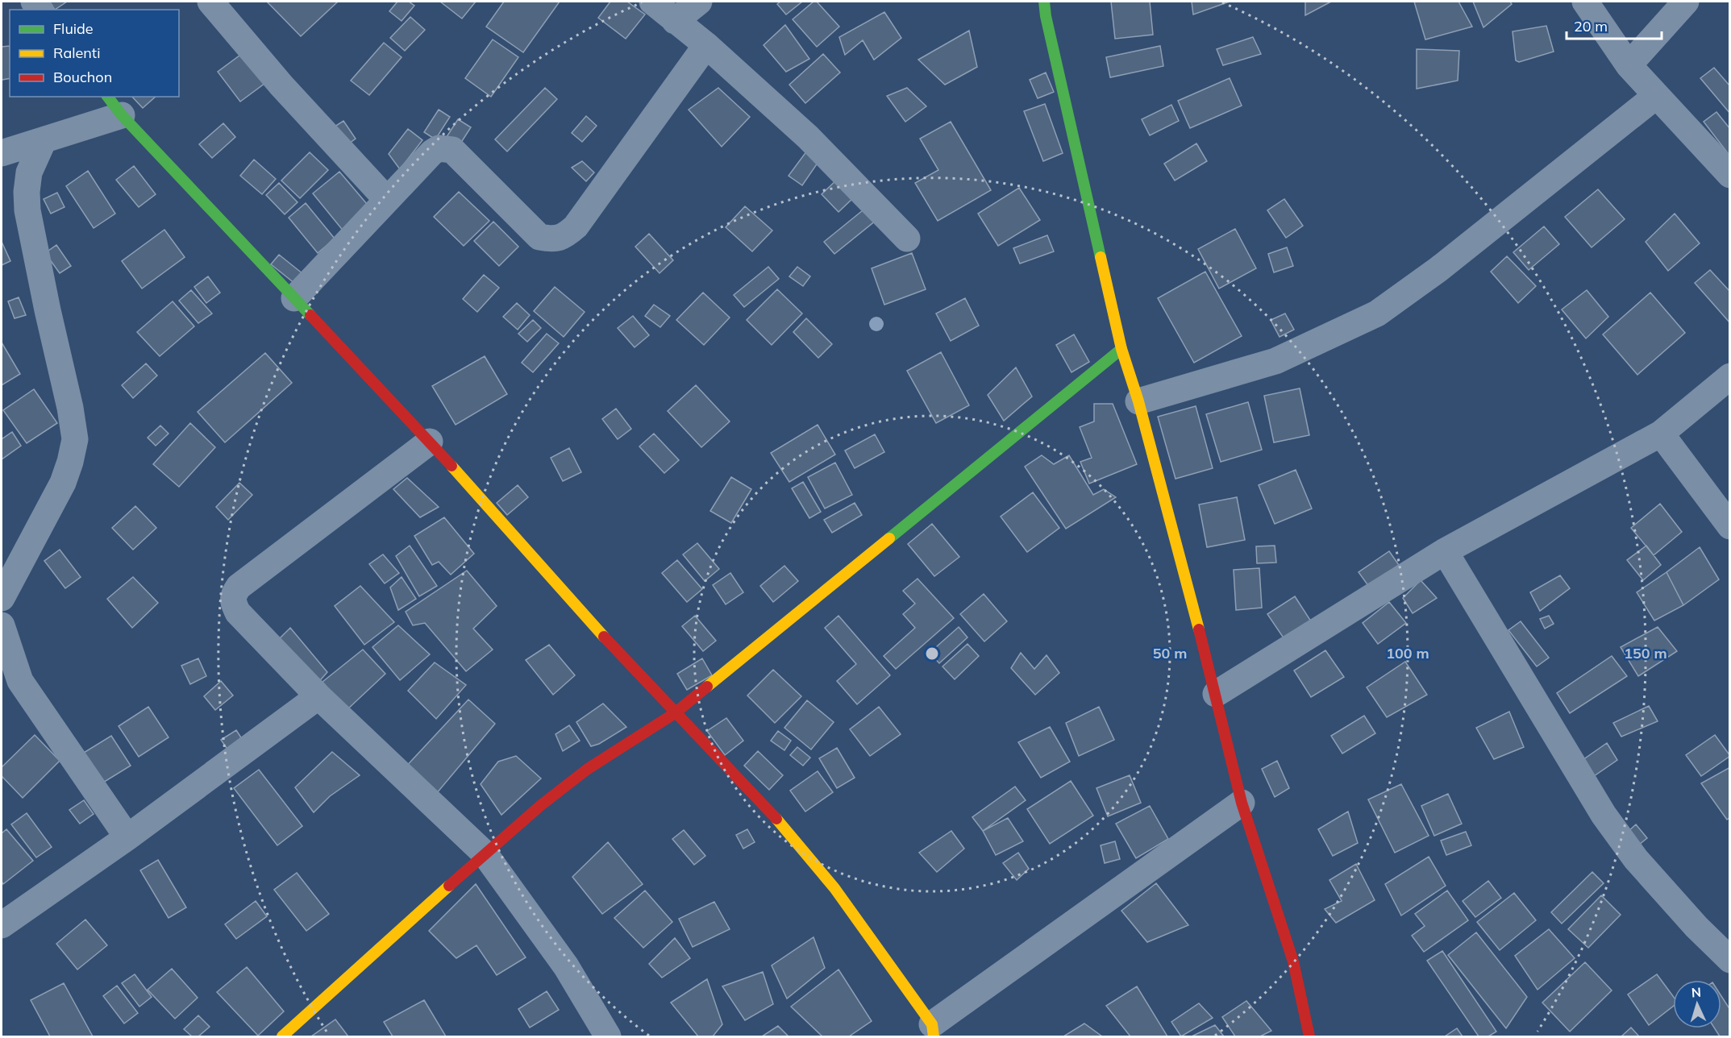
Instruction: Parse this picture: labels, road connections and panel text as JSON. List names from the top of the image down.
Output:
{
  "legend": ["Fluide", "Ralenti", "Bouchon"],
  "scale_bar": "20 m",
  "north": "top",
  "rings": ["50 m", "100 m", "150 m"]
}
